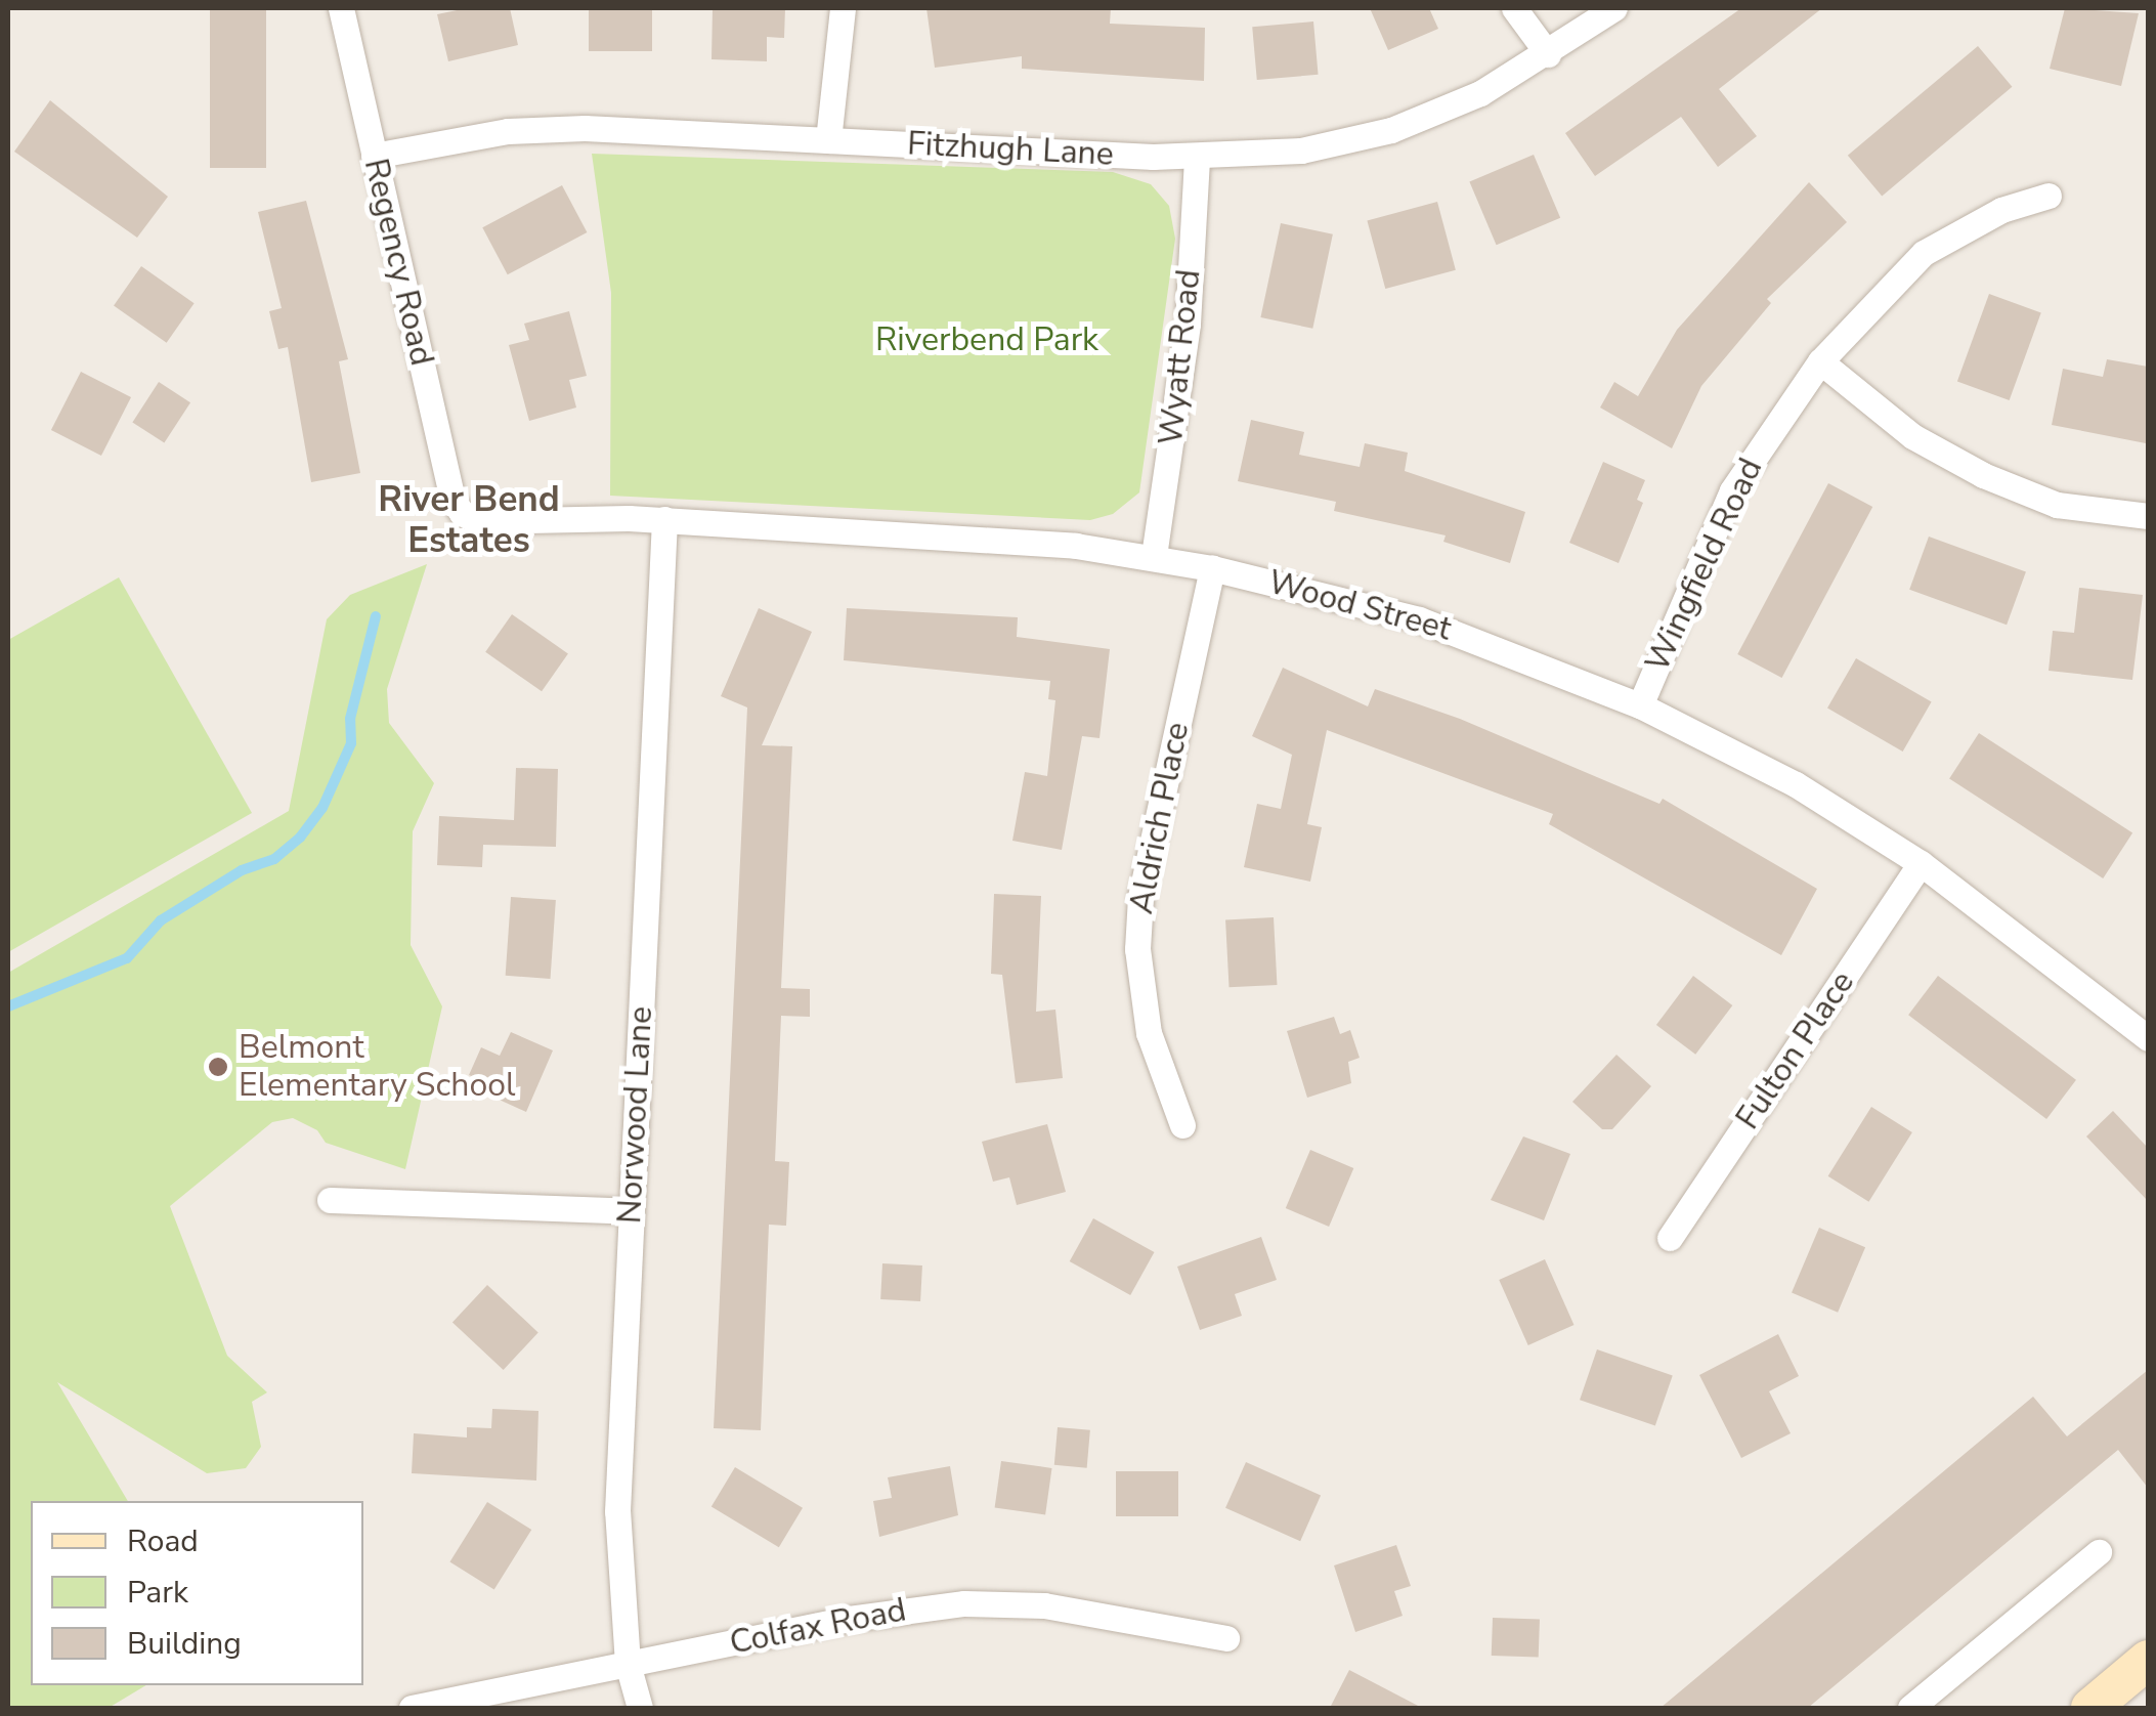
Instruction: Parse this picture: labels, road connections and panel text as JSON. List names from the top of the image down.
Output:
{
  "streets": {
    "street": [
      "Fitzhugh Lane",
      "Regency Road",
      "Wyatt Road",
      "Wingfield Road",
      "Wood Street",
      "Aldrich Place",
      "Fulton Place",
      "Norwood Lane",
      "Colfax Road"
    ]
  },
  "crossings": [
    ["Fitzhugh Lane", "Regency Road"],
    ["Fitzhugh Lane", "Wyatt Road"],
    ["Regency Road", "Wood Street"],
    ["Wyatt Road", "Wood Street"],
    ["Wingfield Road", "Wood Street"],
    ["Wood Street", "Aldrich Place"],
    ["Wood Street", "Fulton Place"],
    ["Wood Street", "Norwood Lane"],
    ["Norwood Lane", "Colfax Road"]
  ],
  "districts": ["River Bend Estates"],
  "parks": ["Riverbend Park"],
  "places": ["Belmont Elementary School"],
  "legend": ["Road", "Park", "Building"]
}
